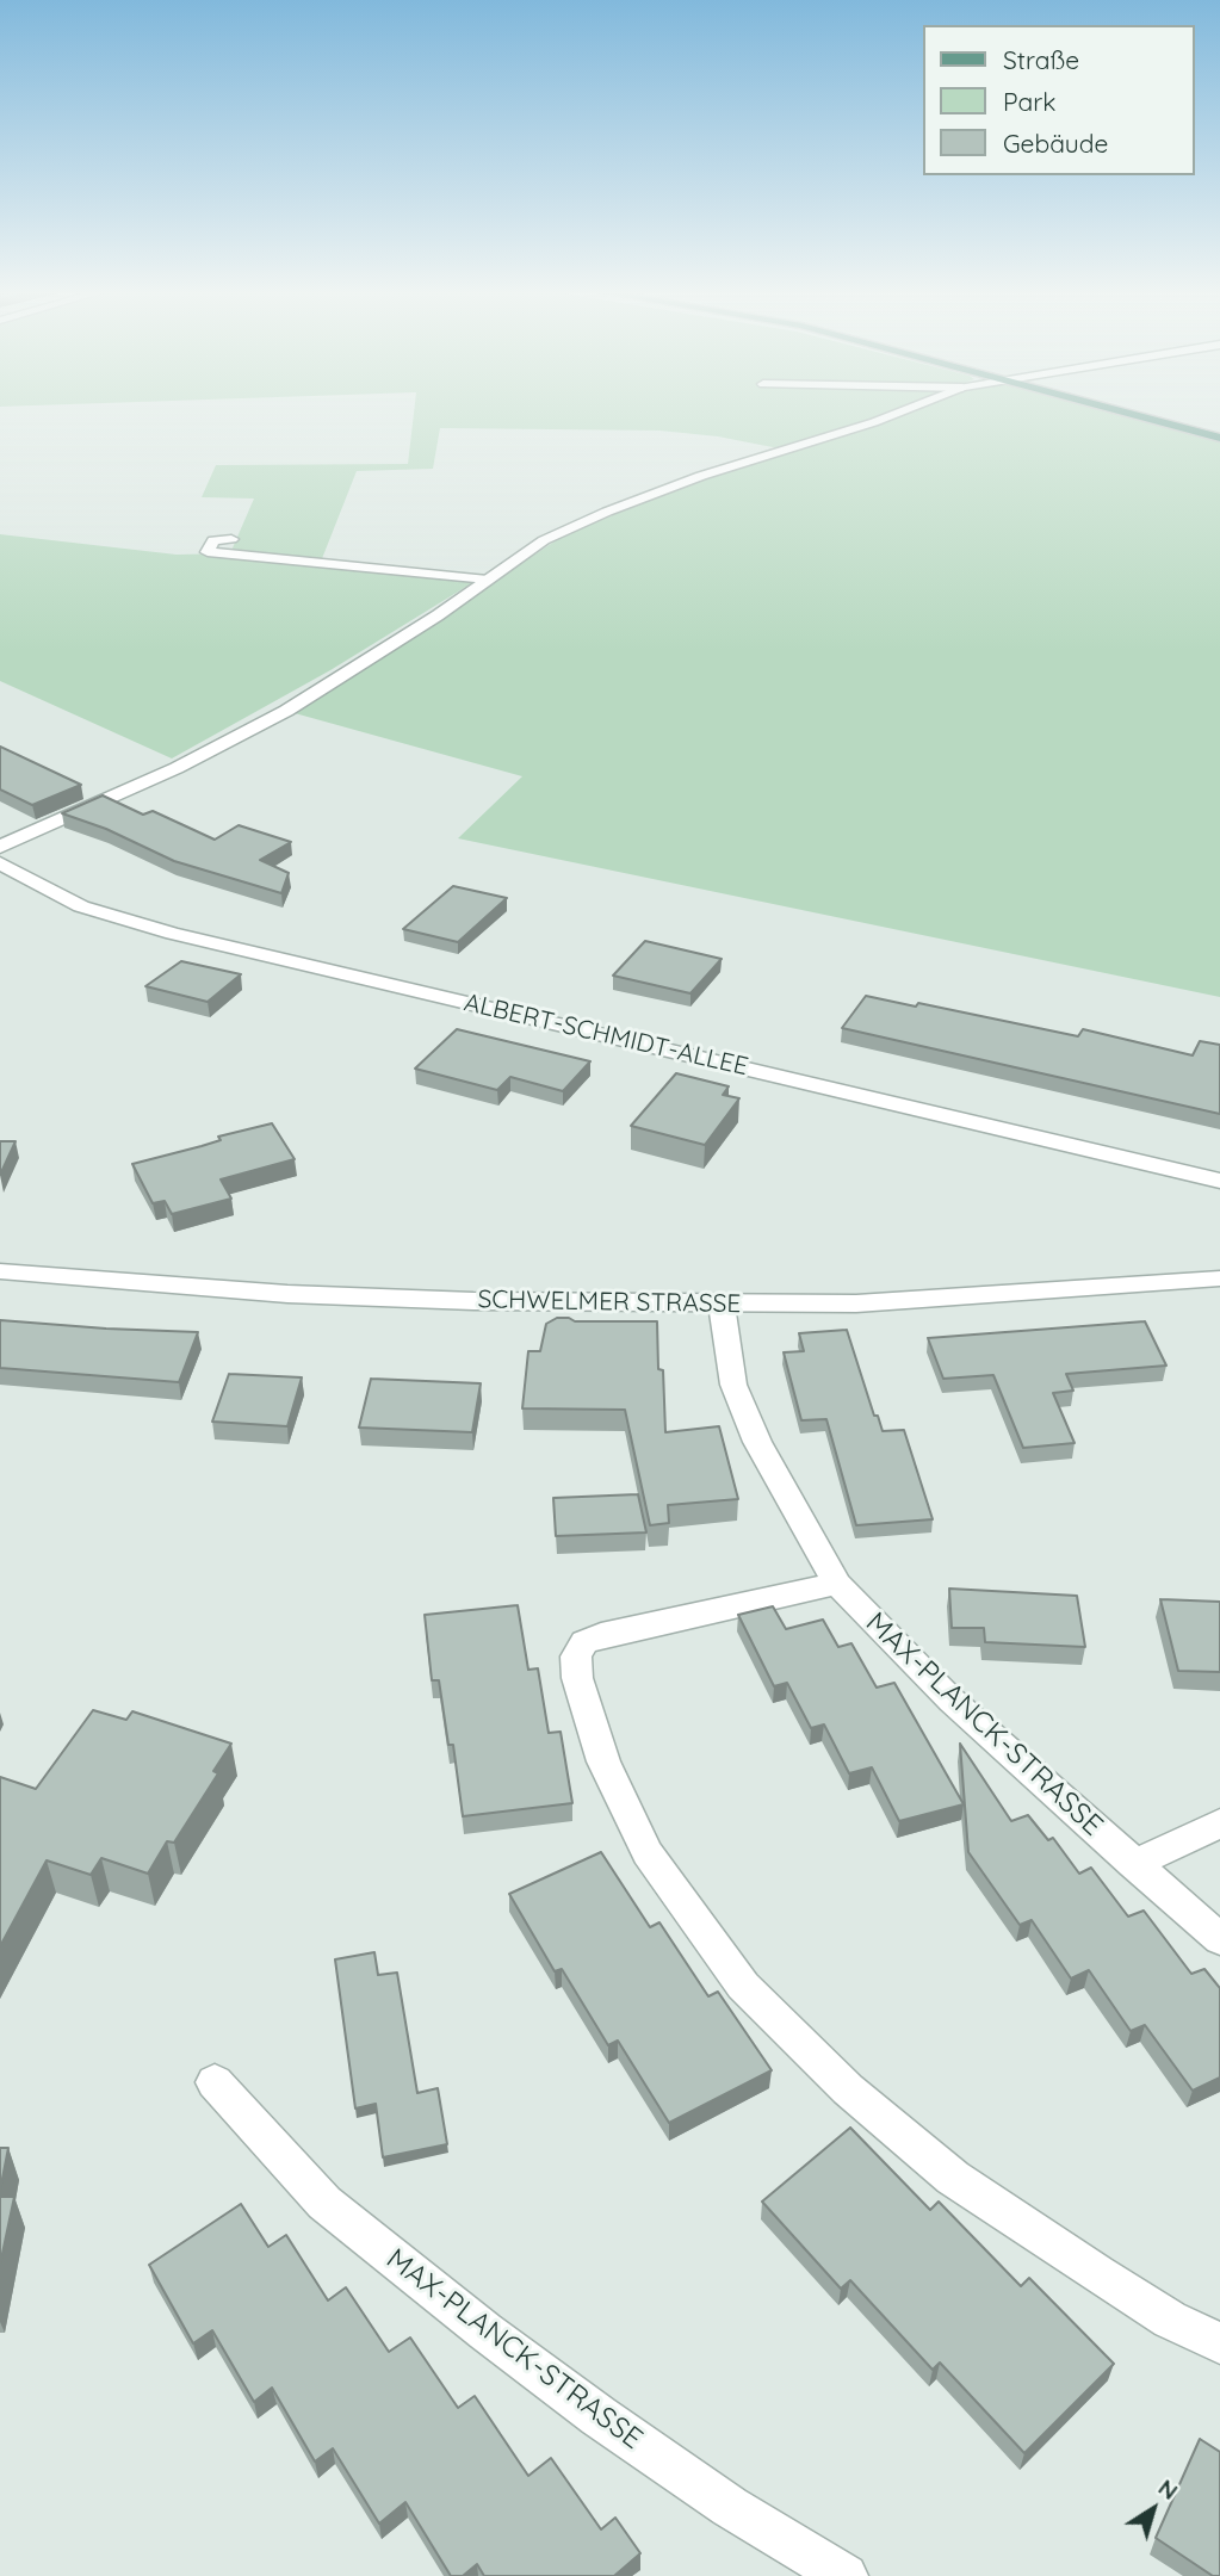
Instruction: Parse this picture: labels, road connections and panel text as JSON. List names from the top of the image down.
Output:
{
  "streets": {
    "street": ["ALBERT-SCHMIDT-ALLEE", "SCHWELMER STRASSE", "MAX-PLANCK-STRASSE"]
  },
  "crossings": [
    ["SCHWELMER STRASSE", "MAX-PLANCK-STRASSE"]
  ],
  "legend": ["Straße", "Park", "Gebäude"],
  "north": "top right"
}
